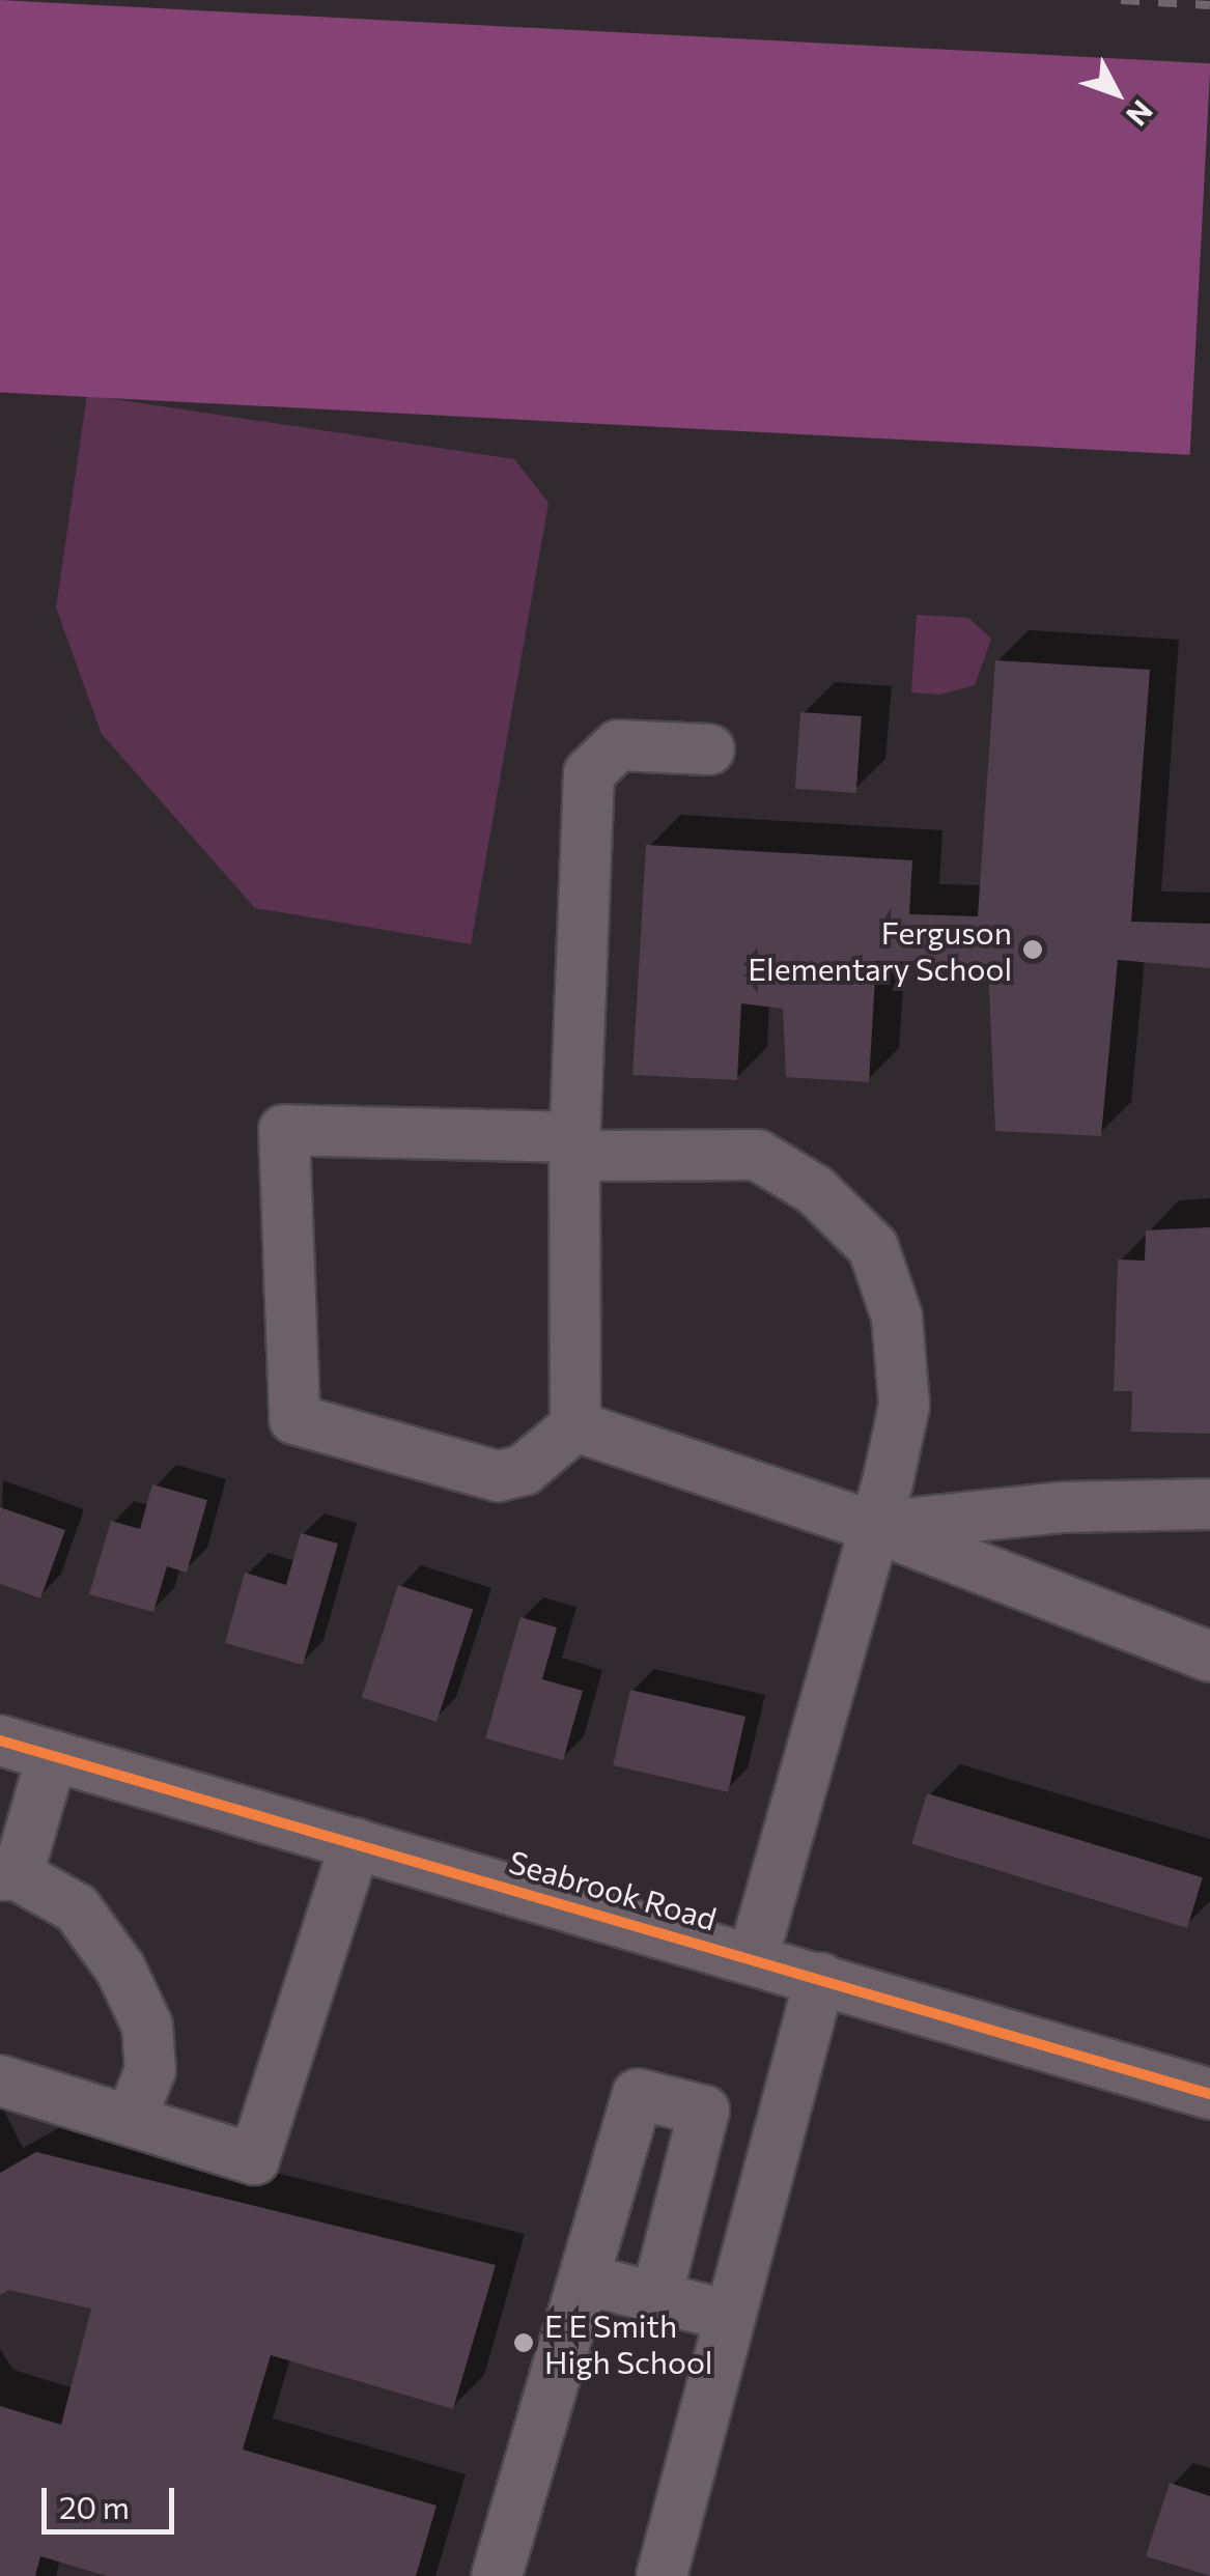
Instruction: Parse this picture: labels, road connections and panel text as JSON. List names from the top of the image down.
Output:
{
  "streets": {
    "street": ["Seabrook Road"]
  },
  "places": ["Ferguson Elementary School", "E E Smith High School"],
  "scale_bar": "20 m",
  "north": "bottom right"
}
